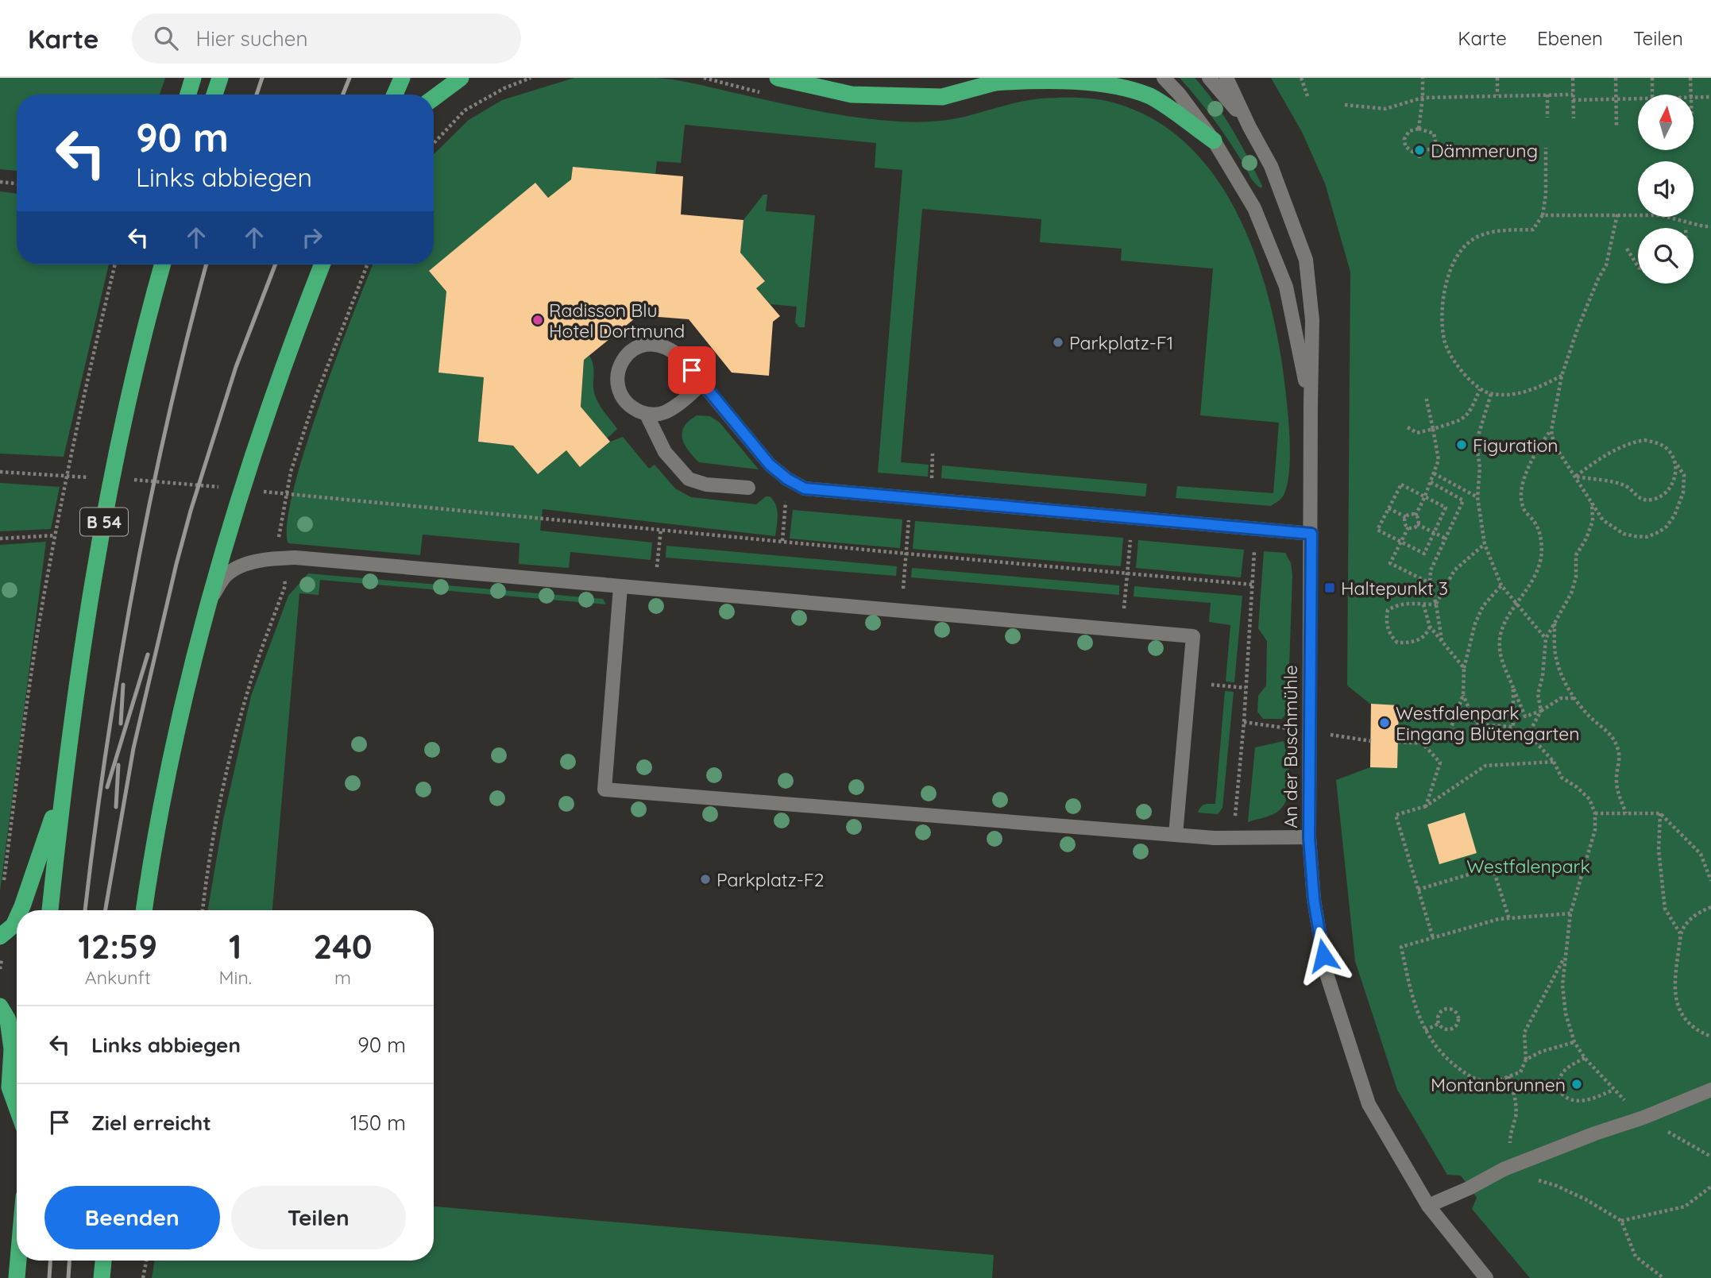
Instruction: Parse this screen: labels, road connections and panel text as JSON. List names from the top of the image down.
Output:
{
  "streets": {
    "highway": ["B 54"],
    "street": ["An der Buschmühle"]
  },
  "parks": ["Westfalenpark"],
  "places": {
    "other": [
      "Dämmerung",
      "Radisson Blu Hotel Dortmund",
      "Parkplatz-F1",
      "Figuration",
      "Westfalenpark Eingang Blütengarten",
      "Parkplatz-F2",
      "Montanbrunnen"
    ],
    "transit": ["Haltepunkt 3"]
  },
  "north": "top",
  "page": {
    "header": "Karte",
    "search": "Hier suchen",
    "nav": ["Karte", "Ebenen", "Teilen"],
    "turn": ["90 m", "Links abbiegen"],
    "eta": [
      "12:59",
      "Ankunft",
      "1",
      "Min.",
      "240",
      "m"
    ],
    "list": [
      {
        "name": "Links abbiegen",
        "value": "90 m"
      },
      {
        "name": "Ziel erreicht",
        "value": "150 m"
      }
    ],
    "buttons": ["Beenden", "Teilen"]
  }
}
